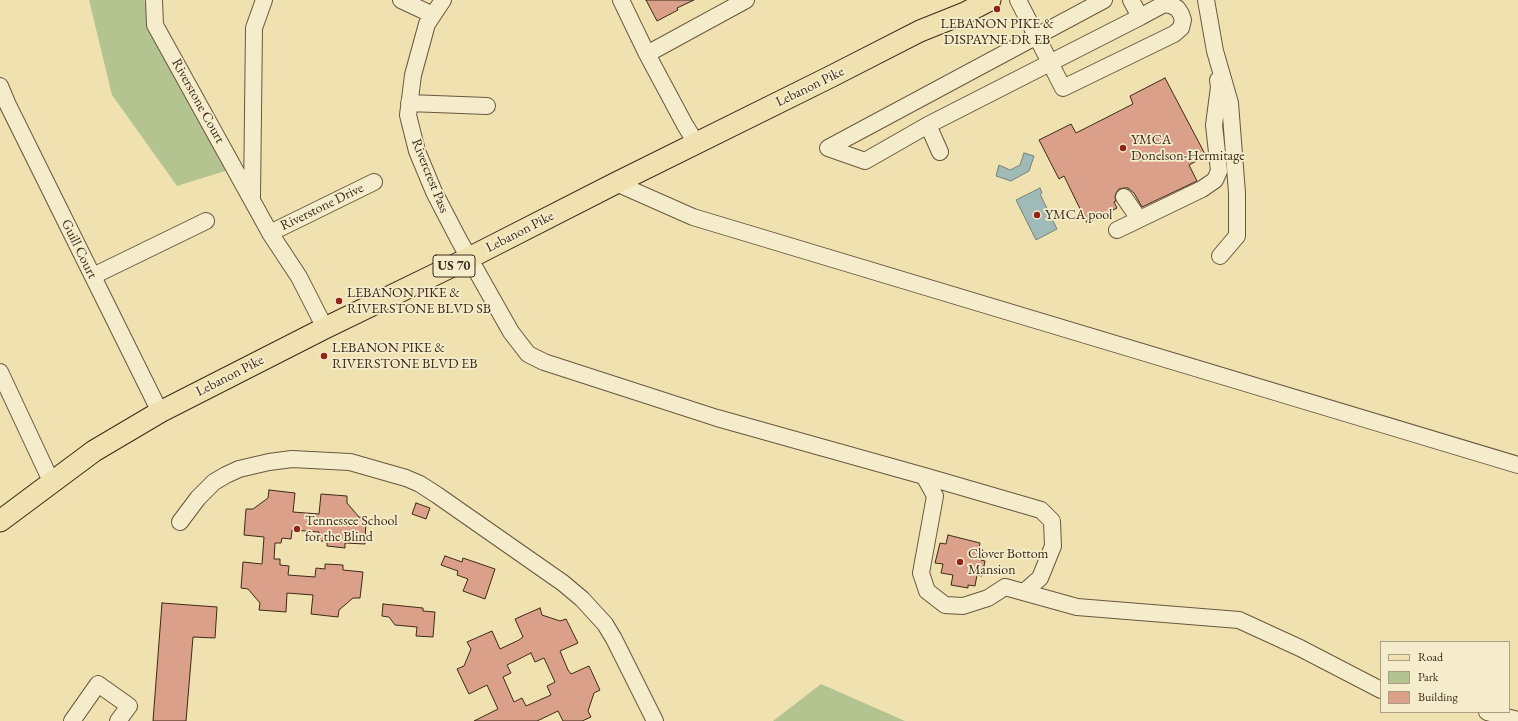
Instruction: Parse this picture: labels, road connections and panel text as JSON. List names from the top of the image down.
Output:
{
  "streets": {
    "main road": ["Lebanon Pike", "US 70"],
    "street": [
      "Riverstone Court",
      "Rivercrest Pass",
      "Riverstone Drive",
      "Guill Court"
    ]
  },
  "crossings": [
    ["Lebanon Pike", "Riverstone Court"],
    ["Lebanon Pike", "Rivercrest Pass"],
    ["Lebanon Pike", "Guill Court"],
    ["Riverstone Court", "Riverstone Drive"]
  ],
  "places": [
    "LEBANON PIKE & DISPAYNE DR EB",
    "YMCA Donelson-Hermitage",
    "YMCA pool",
    "LEBANON PIKE & RIVERSTONE BLVD SB",
    "LEBANON PIKE & RIVERSTONE BLVD EB",
    "Tennessee School for the Blind",
    "Clover Bottom Mansion"
  ],
  "legend": ["Road", "Park", "Building"]
}
